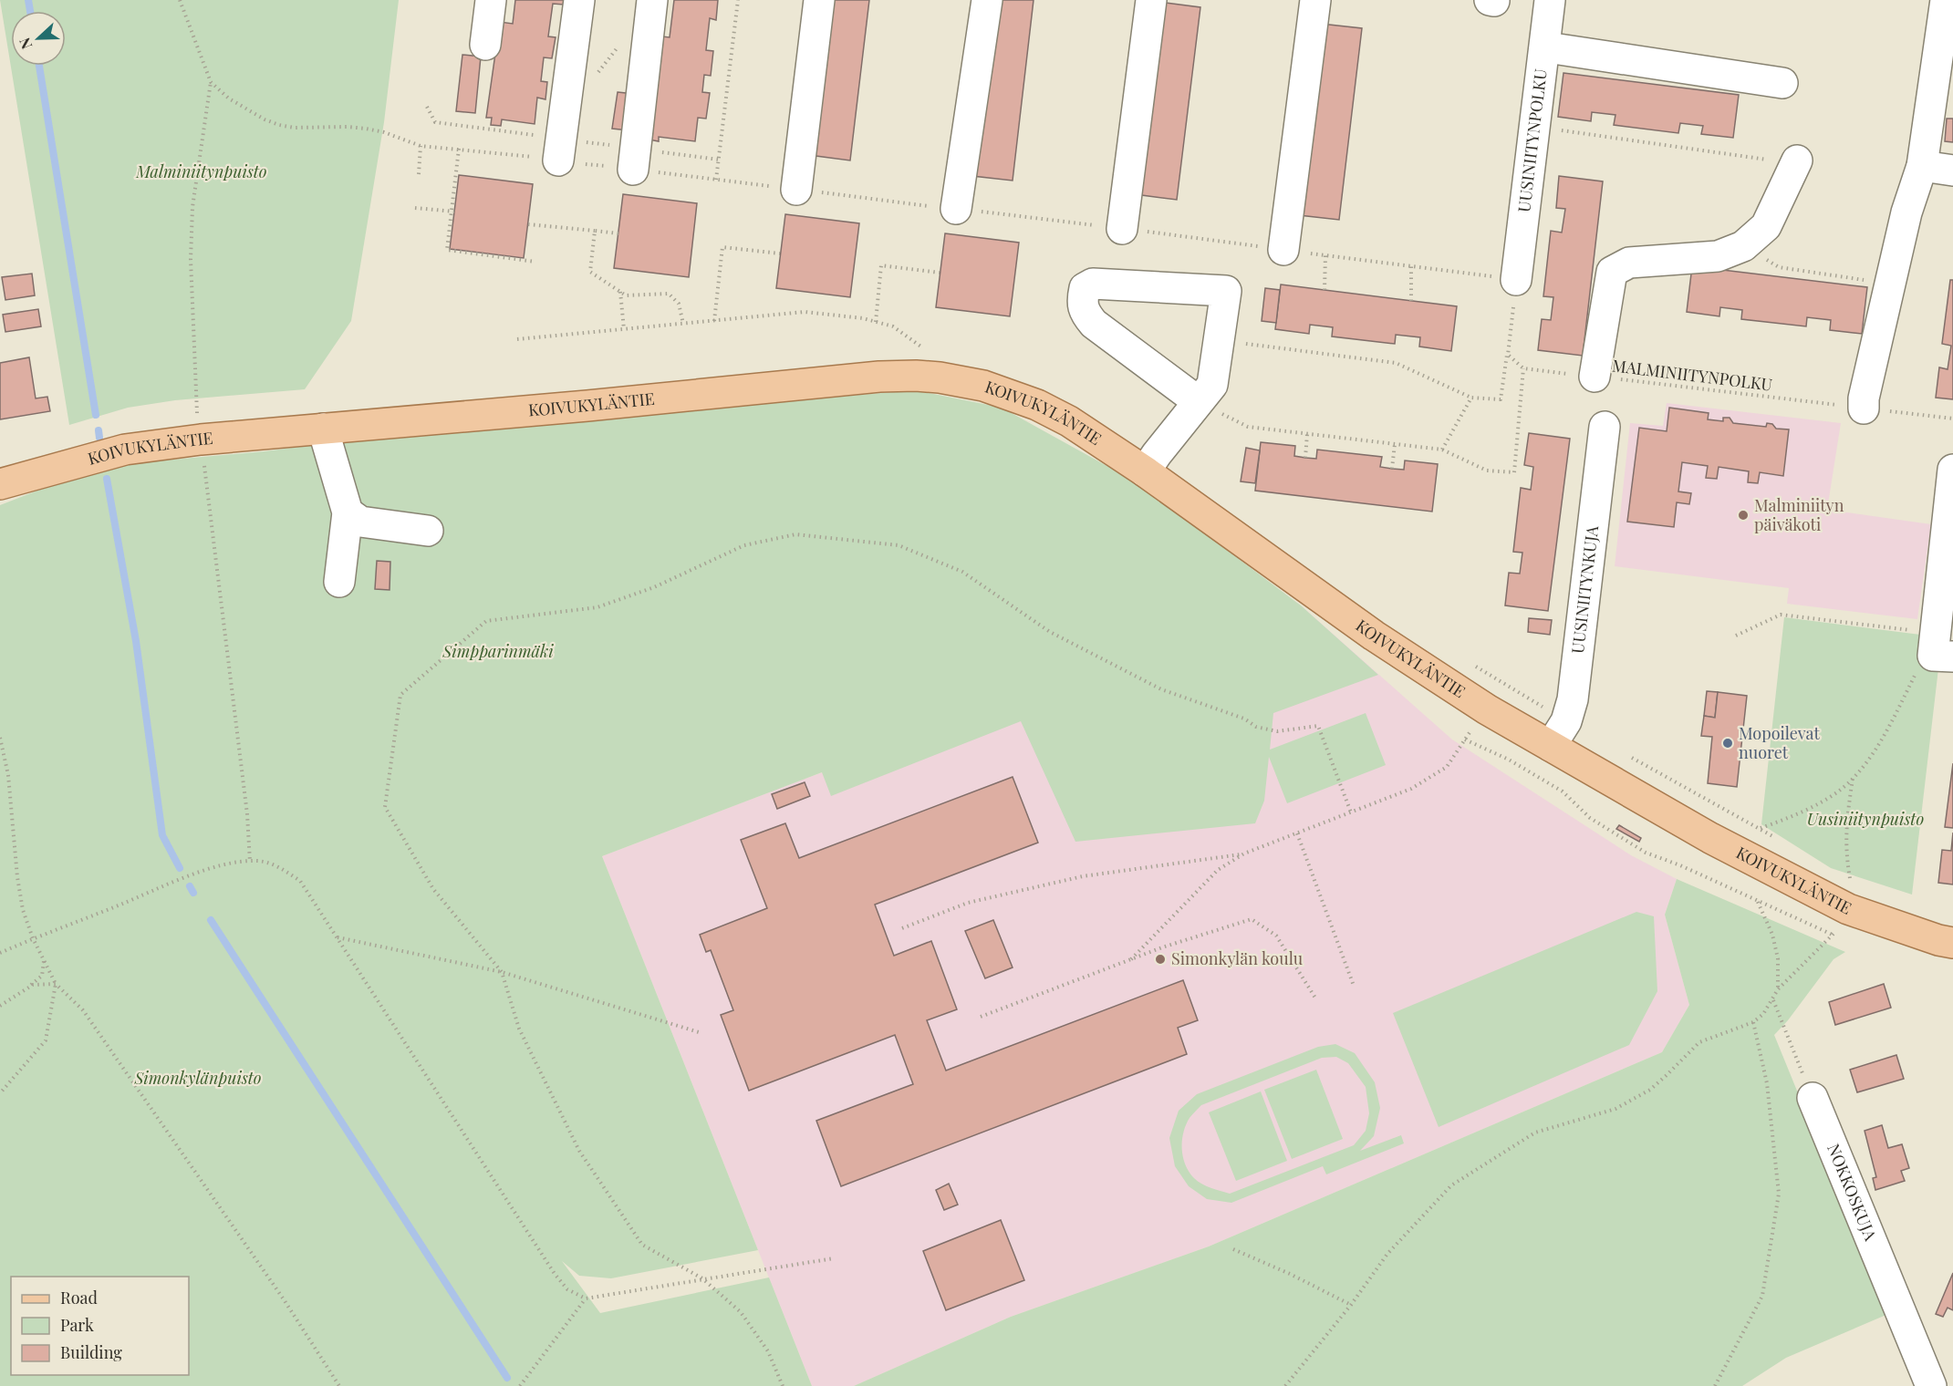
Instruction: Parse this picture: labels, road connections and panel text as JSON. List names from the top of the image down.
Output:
{
  "streets": {
    "main road": ["KOIVUKYLÄNTIE"],
    "street": ["UUSINIITYNPOLKU", "UUSINIITYNKUJA", "NOKKOSKUJA"],
    "path": ["MALMINIITYNPOLKU"]
  },
  "crossings": [
    ["KOIVUKYLÄNTIE", "UUSINIITYNKUJA"]
  ],
  "parks": [
    "Malminiitynpuisto",
    "Simpparinmäki",
    "Uusiniitynpuisto",
    "Simonkylänpuisto"
  ],
  "places": ["Malminiityn päiväkoti", "Mopoilevat nuoret", "Simonkylän koulu"],
  "legend": ["Road", "Park", "Building"],
  "north": "left"
}
